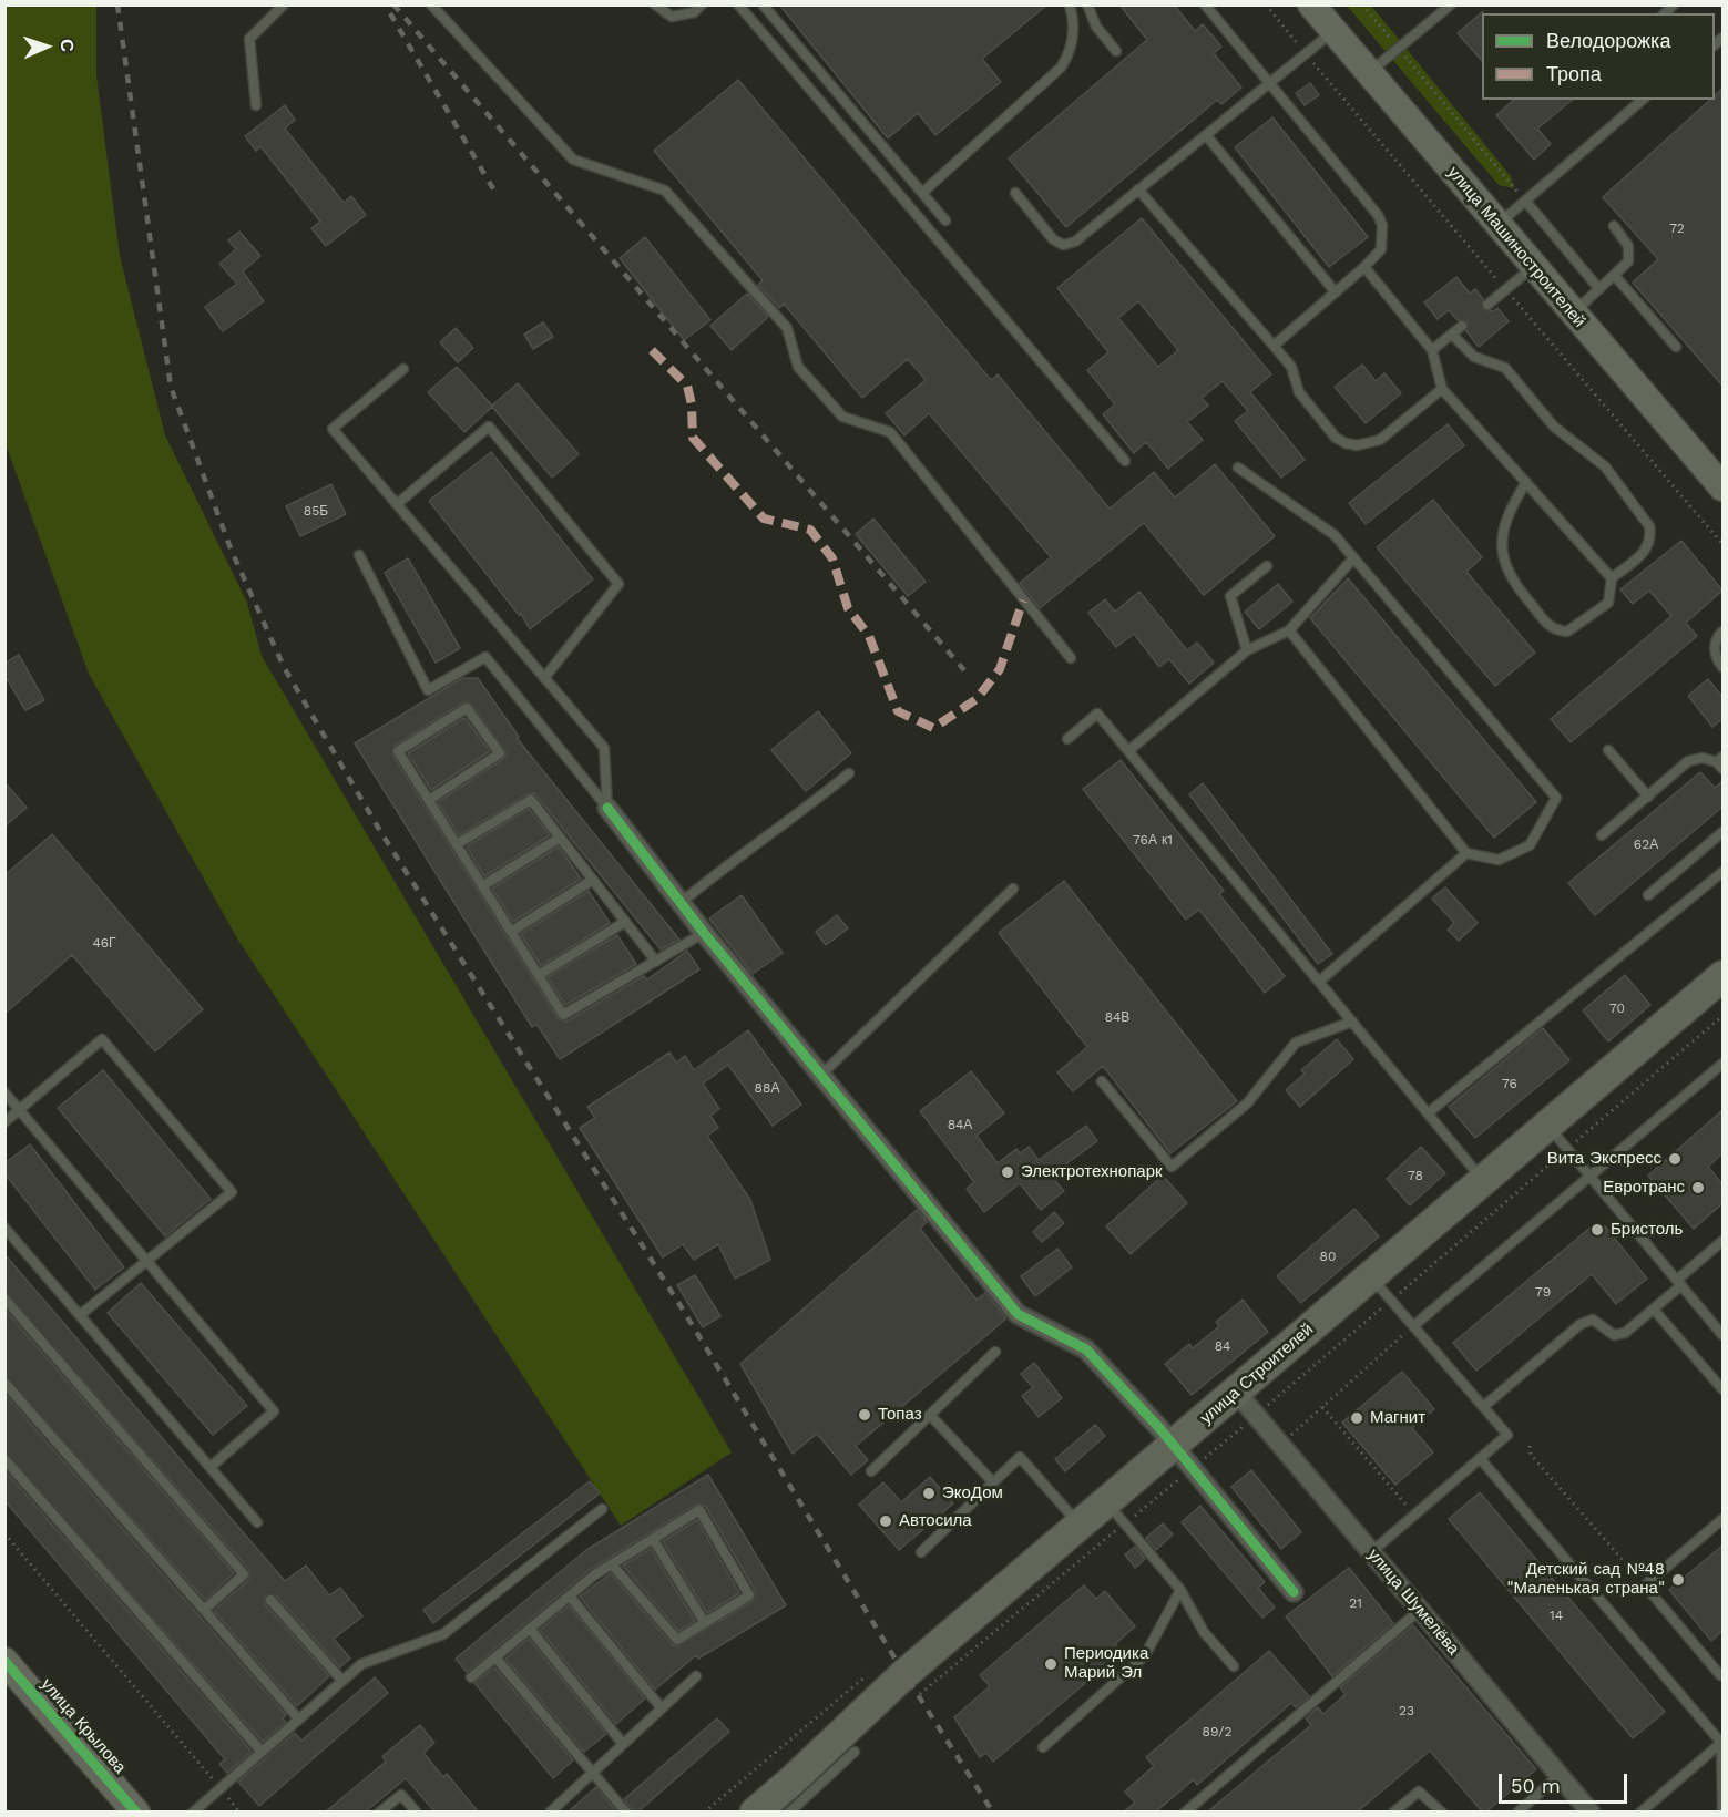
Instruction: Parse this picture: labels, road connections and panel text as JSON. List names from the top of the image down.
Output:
{
  "streets": {
    "main road": ["улица Машиностроителей", "улица Строителей", "улица Крылова"],
    "street": ["улица Шумелёва"]
  },
  "crossings": [
    ["улица Строителей", "улица Шумелёва"]
  ],
  "places": [
    "Вита Экспресс",
    "Электротехнопарк",
    "Евротранс",
    "Бристоль",
    "Топаз",
    "Магнит",
    "ЭкоДом",
    "Автосила",
    "Детский сад №48 \"Маленькая страна\"",
    "Периодика Марий Эл"
  ],
  "house_numbers": [
    "72",
    "85Б",
    "76А к1",
    "62А",
    "46Г",
    "70",
    "84В",
    "76",
    "88А",
    "84А",
    "78",
    "80",
    "79",
    "84",
    "21",
    "14",
    "23",
    "89/2"
  ],
  "legend": ["Велодорожка", "Тропа"],
  "scale_bar": "50 m",
  "north": "right"
}
